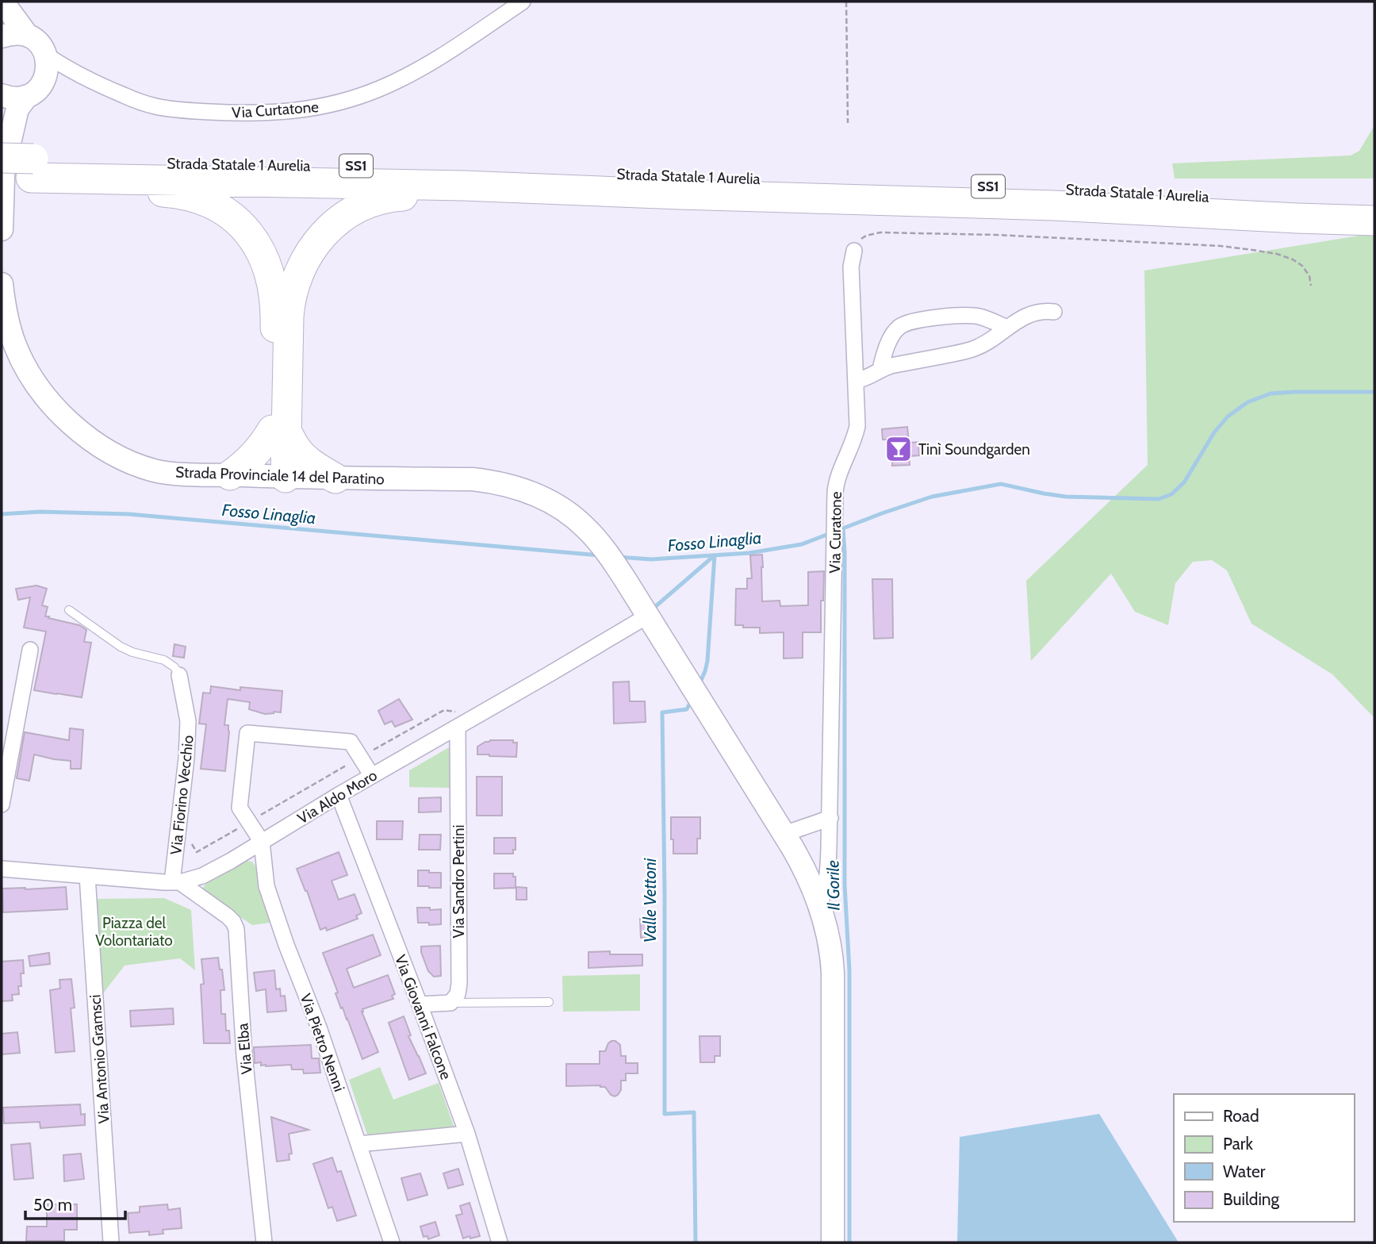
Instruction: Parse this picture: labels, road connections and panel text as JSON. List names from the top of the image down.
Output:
{
  "streets": {
    "highway": ["Strada Statale 1 Aurelia", "SS1"],
    "main road": ["Strada Provinciale 14 del Paratino"],
    "street": [
      "Via Curtatone",
      "Via Curatone",
      "Via Fiorino Vecchio",
      "Via Aldo Moro",
      "Via Sandro Pertini",
      "Via Giovanni Falcone",
      "Via Pietro Nenni",
      "Via Elba",
      "Via Antonio Gramsci"
    ]
  },
  "crossings": [
    ["Strada Provinciale 14 del Paratino", "Via Curatone"],
    ["Strada Provinciale 14 del Paratino", "Via Aldo Moro"],
    ["Via Fiorino Vecchio", "Via Aldo Moro"],
    ["Via Fiorino Vecchio", "Via Elba"],
    ["Via Aldo Moro", "Via Sandro Pertini"],
    ["Via Aldo Moro", "Via Giovanni Falcone"],
    ["Via Aldo Moro", "Via Pietro Nenni"],
    ["Via Aldo Moro", "Via Elba"],
    ["Via Aldo Moro", "Via Antonio Gramsci"]
  ],
  "water": ["Fosso Linaglia", "Il Gorile", "Valle Vettoni"],
  "parks": ["Piazza del Volontariato"],
  "places": {
    "bar": ["Tinì Soundgarden"]
  },
  "legend": [
    "Road",
    "Park",
    "Water",
    "Building"
  ],
  "scale_bar": "50 m"
}
